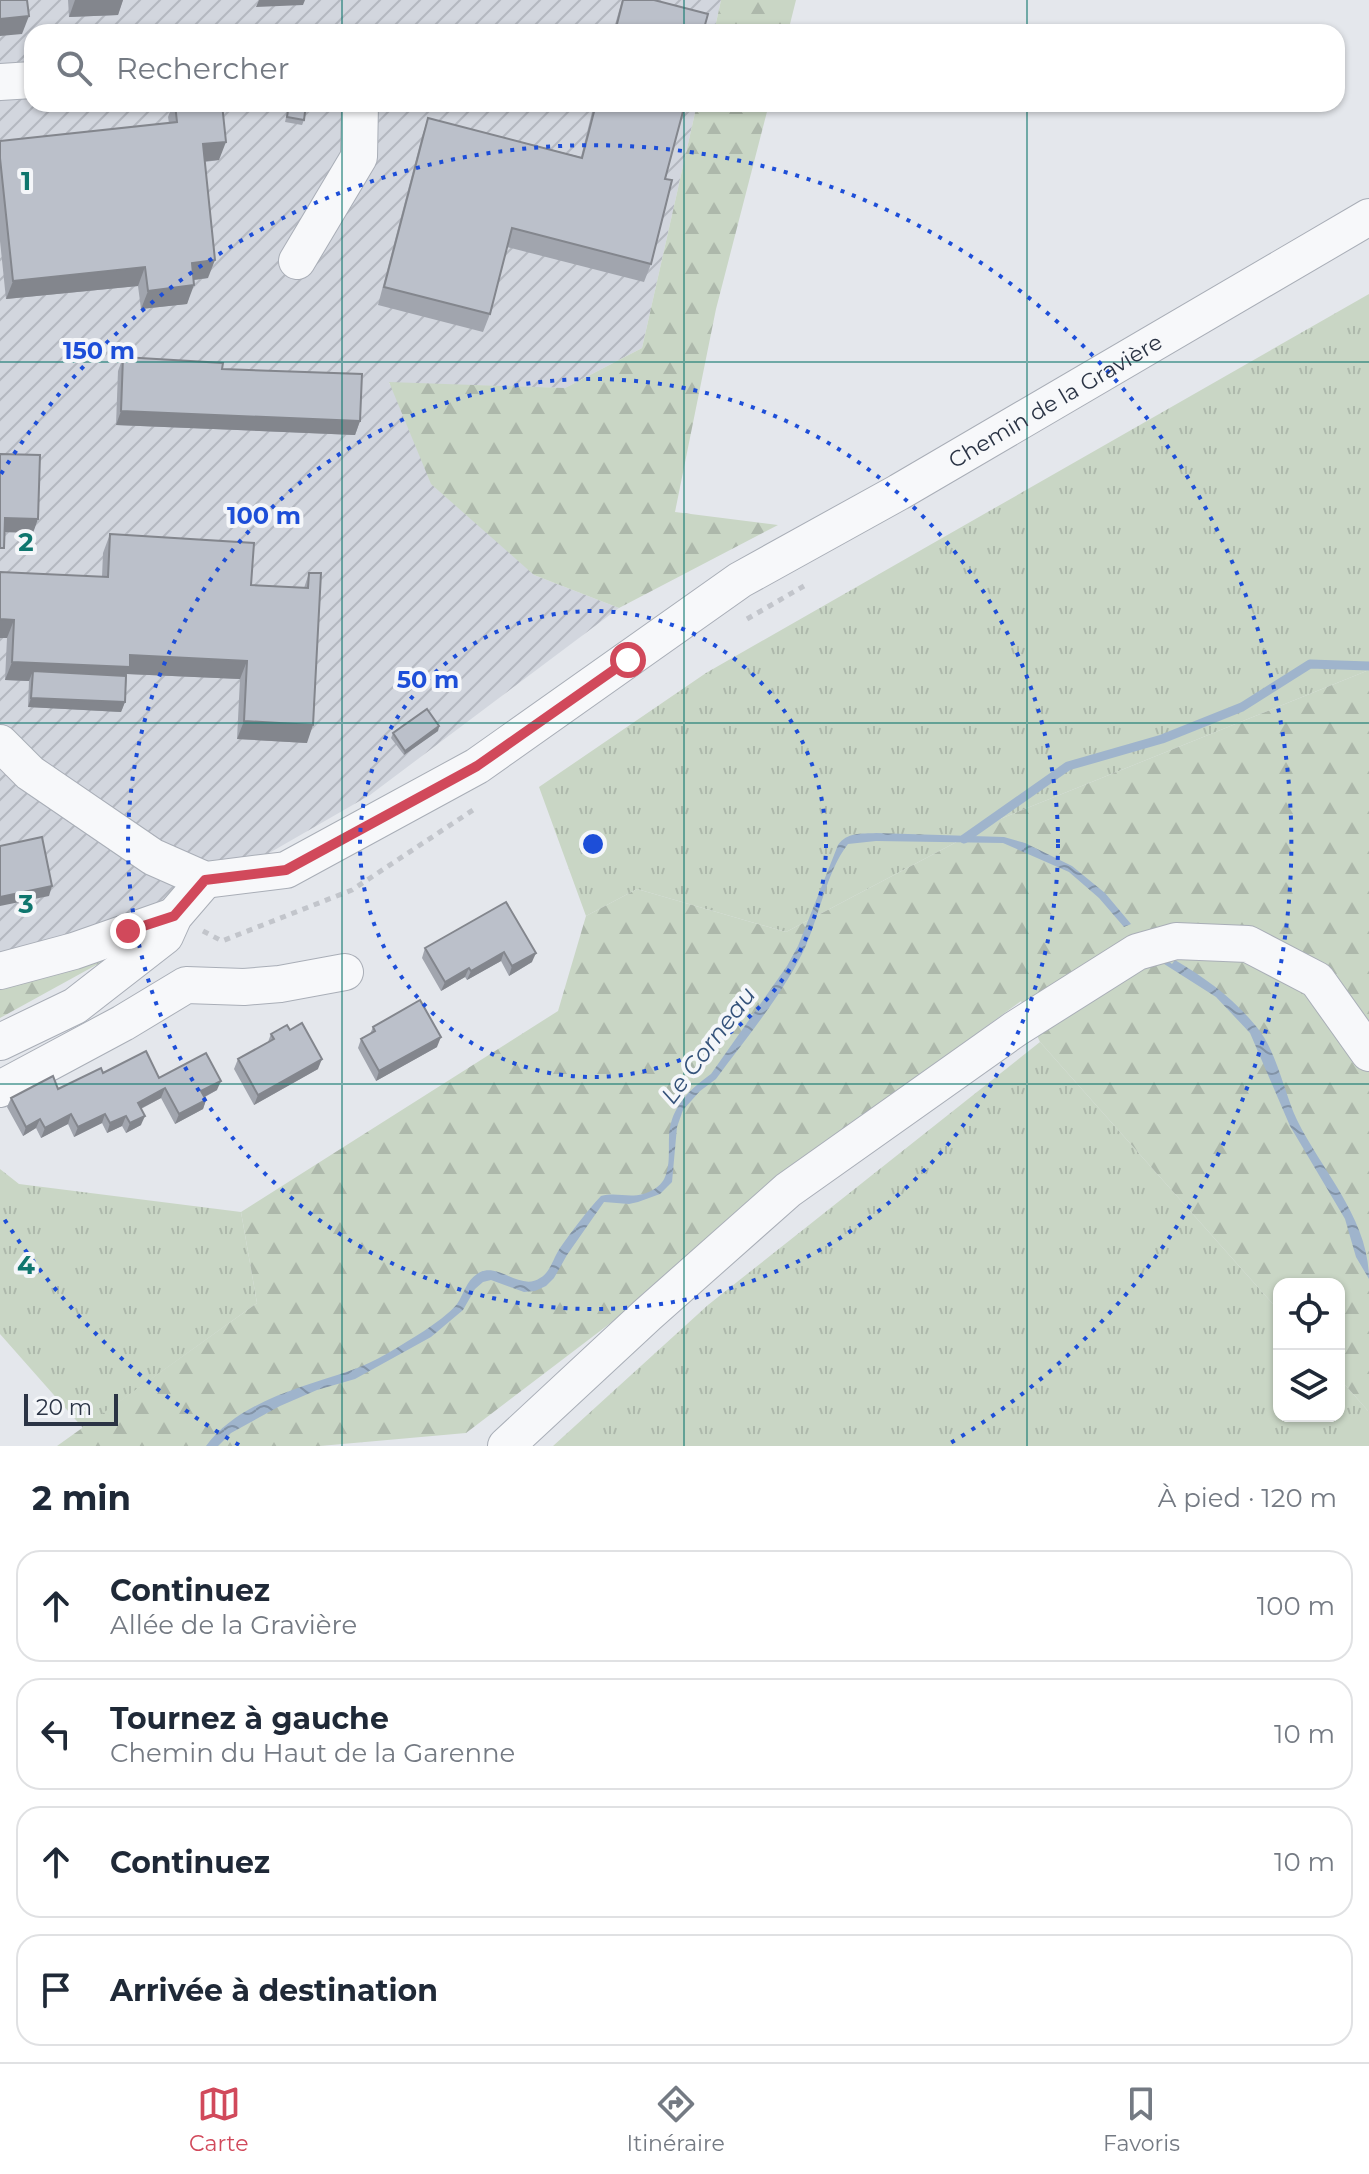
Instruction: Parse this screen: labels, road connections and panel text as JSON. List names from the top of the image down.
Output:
{
  "streets": {
    "street": ["Chemin de la Gravière"]
  },
  "water": ["Le Corneau"],
  "scale_bar": "20 m",
  "page": {
    "search": "Rechercher",
    "scale": "20 m",
    "heading": ["2 min", "À pied · 120 m"],
    "list": [
      ["Continuez", "Allée de la Gravière", "100 m"],
      ["Tournez à gauche", "Chemin du Haut de la Garenne", "10 m"],
      ["Continuez", "10 m"],
      "Arrivée à destination"
    ],
    "nav": ["Carte", "Itinéraire", "Favoris"]
  },
  "grid": {
    "rows": [
      "1",
      "2",
      "3",
      "4"
    ]
  },
  "rings": ["150 m", "100 m", "50 m"]
}
